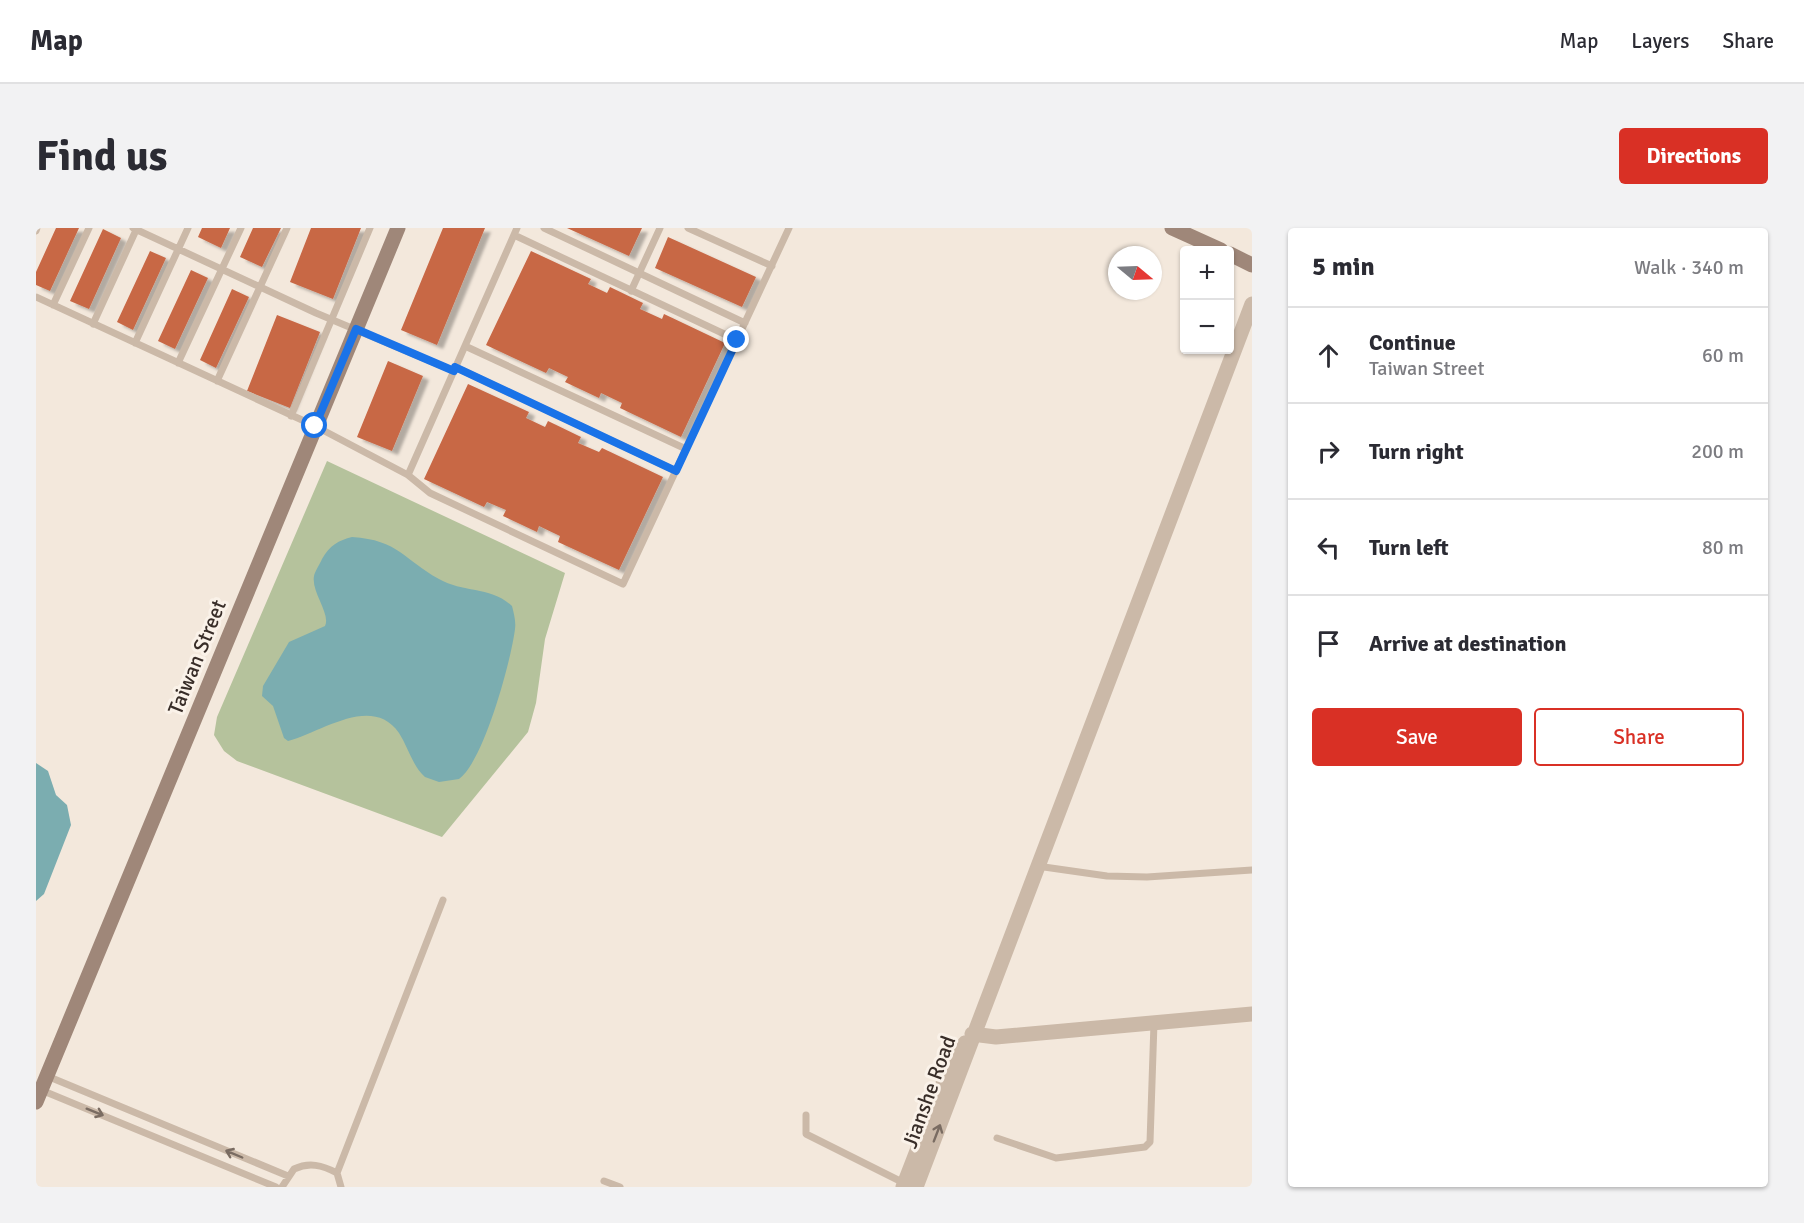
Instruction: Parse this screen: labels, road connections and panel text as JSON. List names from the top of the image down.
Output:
{
  "streets": {
    "main road": ["Taiwan Street"],
    "street": ["Jianshe Road"]
  },
  "north": "right",
  "page": {
    "header": "Map",
    "nav": ["Map", "Layers", "Share"],
    "buttons": [
      "Directions",
      ["Save", "Share"]
    ],
    "title": "Find us",
    "heading": ["5 min", "Walk · 340 m"],
    "map_buttons": ["+", "−"],
    "list": [
      ["Continue", "Taiwan Street", "60 m"],
      ["Turn right", "200 m"],
      ["Turn left", "80 m"],
      "Arrive at destination"
    ]
  }
}
